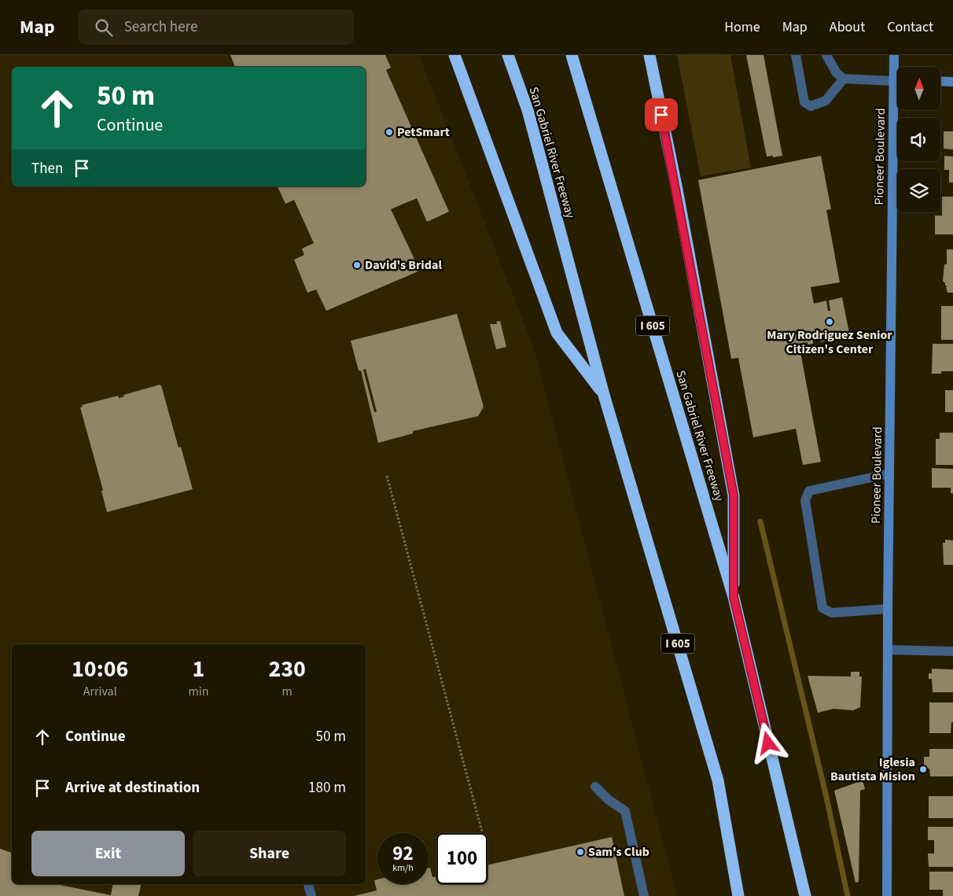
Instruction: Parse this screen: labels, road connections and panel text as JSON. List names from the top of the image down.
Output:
{
  "streets": {
    "highway": ["San Gabriel River Freeway", "I 605"],
    "street": ["Pioneer Boulevard"]
  },
  "places": [
    "PetSmart",
    "David's Bridal",
    "Mary Rodriguez Senior Citizen's Center",
    "Iglesia Bautista Mision",
    "Sam's Club"
  ],
  "north": "top",
  "page": {
    "header": "Map",
    "search": "Search here",
    "nav": [
      "Home",
      "Map",
      "About",
      "Contact"
    ],
    "turn": ["50 m", "Continue"],
    "then": "Then",
    "eta": [
      "10:06",
      "Arrival",
      "1",
      "min",
      "230",
      "m"
    ],
    "list": [
      {
        "name": "Continue",
        "value": "50 m"
      },
      {
        "name": "Arrive at destination",
        "value": "180 m"
      }
    ],
    "buttons": ["Exit", "Share"],
    "speed": "92 km/h",
    "limit": "100"
  }
}
